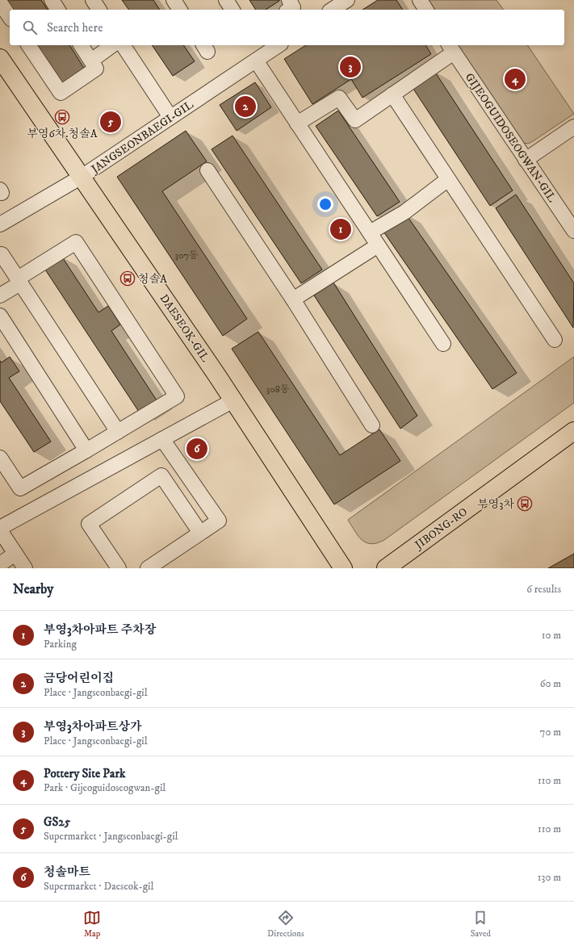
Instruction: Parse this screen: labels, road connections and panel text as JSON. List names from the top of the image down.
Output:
{
  "streets": {
    "main road": ["DAESEOK-GIL", "JIBONG-RO"],
    "street": ["JANGSEONBAEGI-GIL", "GIJEOGUIDOSEOGWAN-GIL"]
  },
  "crossings": [
    ["JANGSEONBAEGI-GIL", "DAESEOK-GIL"]
  ],
  "places": {
    "bus stop": ["부영6차.청솔A", "청솔A", "부영3차"]
  },
  "house_numbers": ["307동", "308동"],
  "page": {
    "search": "Search here",
    "pins": [
      "3",
      "4",
      "2",
      "5",
      "1",
      "6"
    ],
    "heading": ["Nearby", "6 results"],
    "list": [
      {
        "mark": "1",
        "name": "부영3차아파트 주차장",
        "note": "Parking",
        "value": "10 m"
      },
      {
        "mark": "2",
        "name": "금당어린이집",
        "note": "Place · Jangseonbaegi-gil",
        "value": "60 m"
      },
      {
        "mark": "3",
        "name": "부영3차아파트상가",
        "note": "Place · Jangseonbaegi-gil",
        "value": "70 m"
      },
      {
        "mark": "4",
        "name": "Pottery Site Park",
        "note": "Park · Gijeoguidoseogwan-gil",
        "value": "110 m"
      },
      {
        "mark": "5",
        "name": "GS25",
        "note": "Supermarket · Jangseonbaegi-gil",
        "value": "110 m"
      },
      {
        "mark": "6",
        "name": "청솔마트",
        "note": "Supermarket · Daeseok-gil",
        "value": "130 m"
      }
    ],
    "nav": ["Map", "Directions", "Saved"]
  }
}
